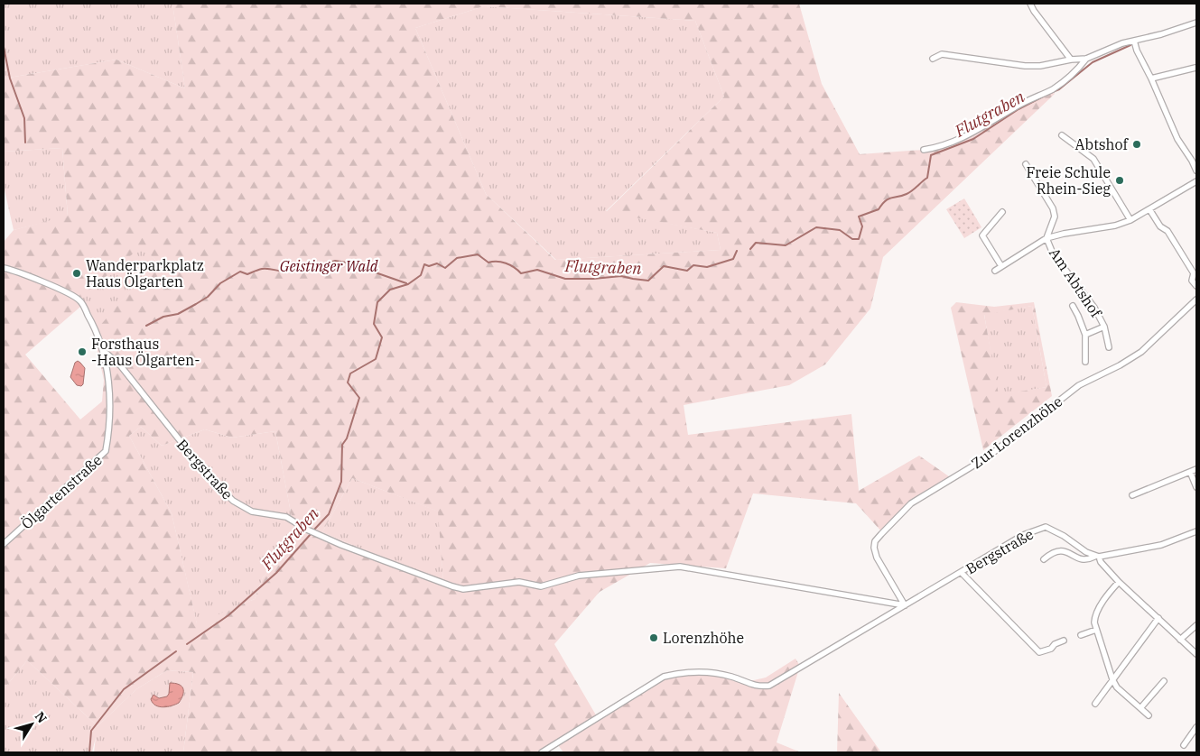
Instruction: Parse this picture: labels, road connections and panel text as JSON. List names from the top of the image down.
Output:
{
  "streets": {
    "street": [
      "Am Abtshof",
      "Zur Lorenzhöhe",
      "Bergstraße",
      "Ölgartenstraße"
    ]
  },
  "crossings": [
    ["Zur Lorenzhöhe", "Bergstraße"],
    ["Bergstraße", "Ölgartenstraße"]
  ],
  "water": ["Flutgraben"],
  "parks": ["Geistinger Wald"],
  "places": [
    "Abtshof",
    "Freie Schule Rhein-Sieg",
    "Wanderparkplatz Haus Ölgarten",
    "Forsthaus -Haus Ölgarten-",
    "Lorenzhöhe"
  ],
  "north": "top right"
}
